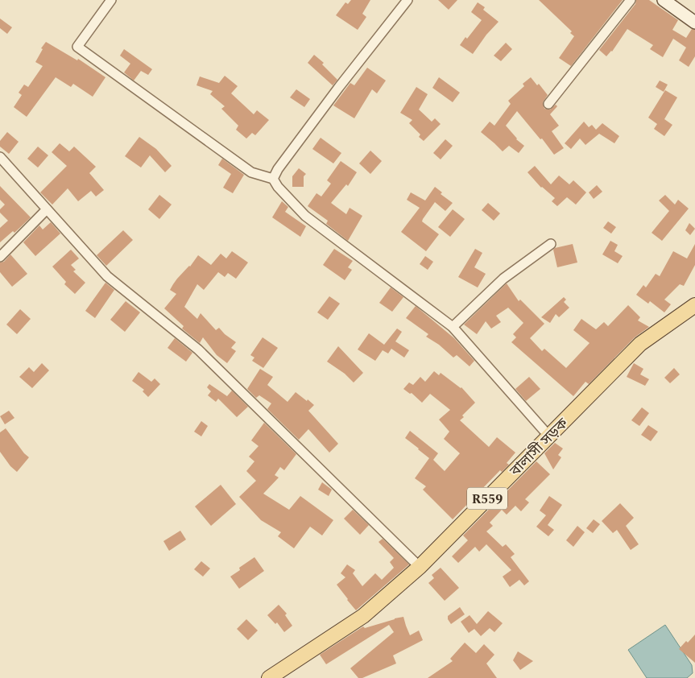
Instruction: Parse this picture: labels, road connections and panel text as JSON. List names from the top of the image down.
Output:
{
  "streets": {
    "main road": ["বালাসী সড়ক", "R559"]
  }
}
